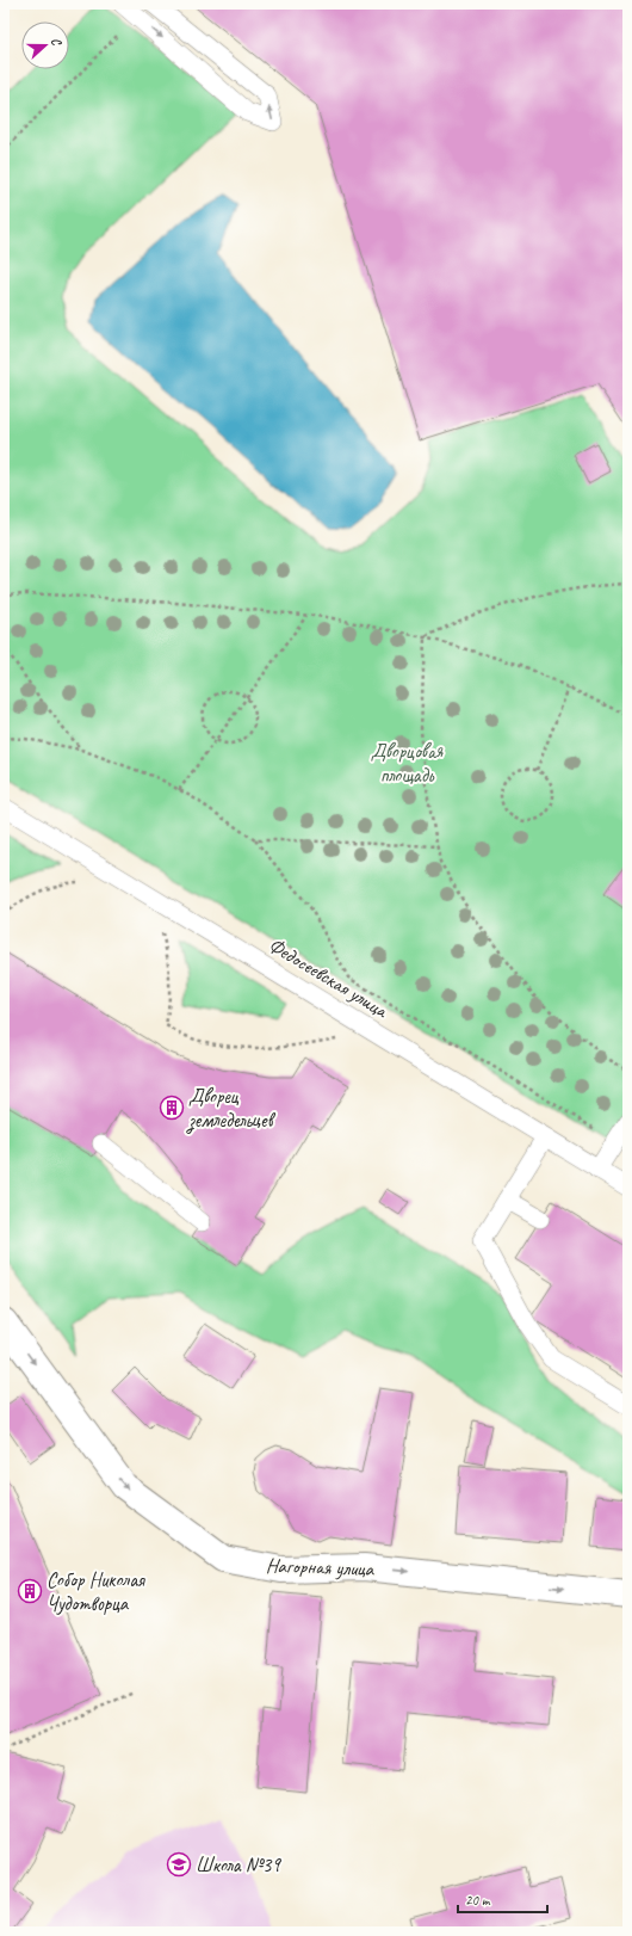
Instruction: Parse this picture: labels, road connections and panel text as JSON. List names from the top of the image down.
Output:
{
  "streets": {
    "street": ["Нагорная улица"],
    "lane": ["Федосеевская улица"]
  },
  "one_way": ["Нагорная улица"],
  "parks": ["Дворцовая площадь"],
  "places": {
    "building": ["Дворец земледельцев", "Собор Николая Чудотворца"],
    "school or university": ["Школа №39"]
  },
  "scale_bar": "20 m",
  "north": "right"
}
